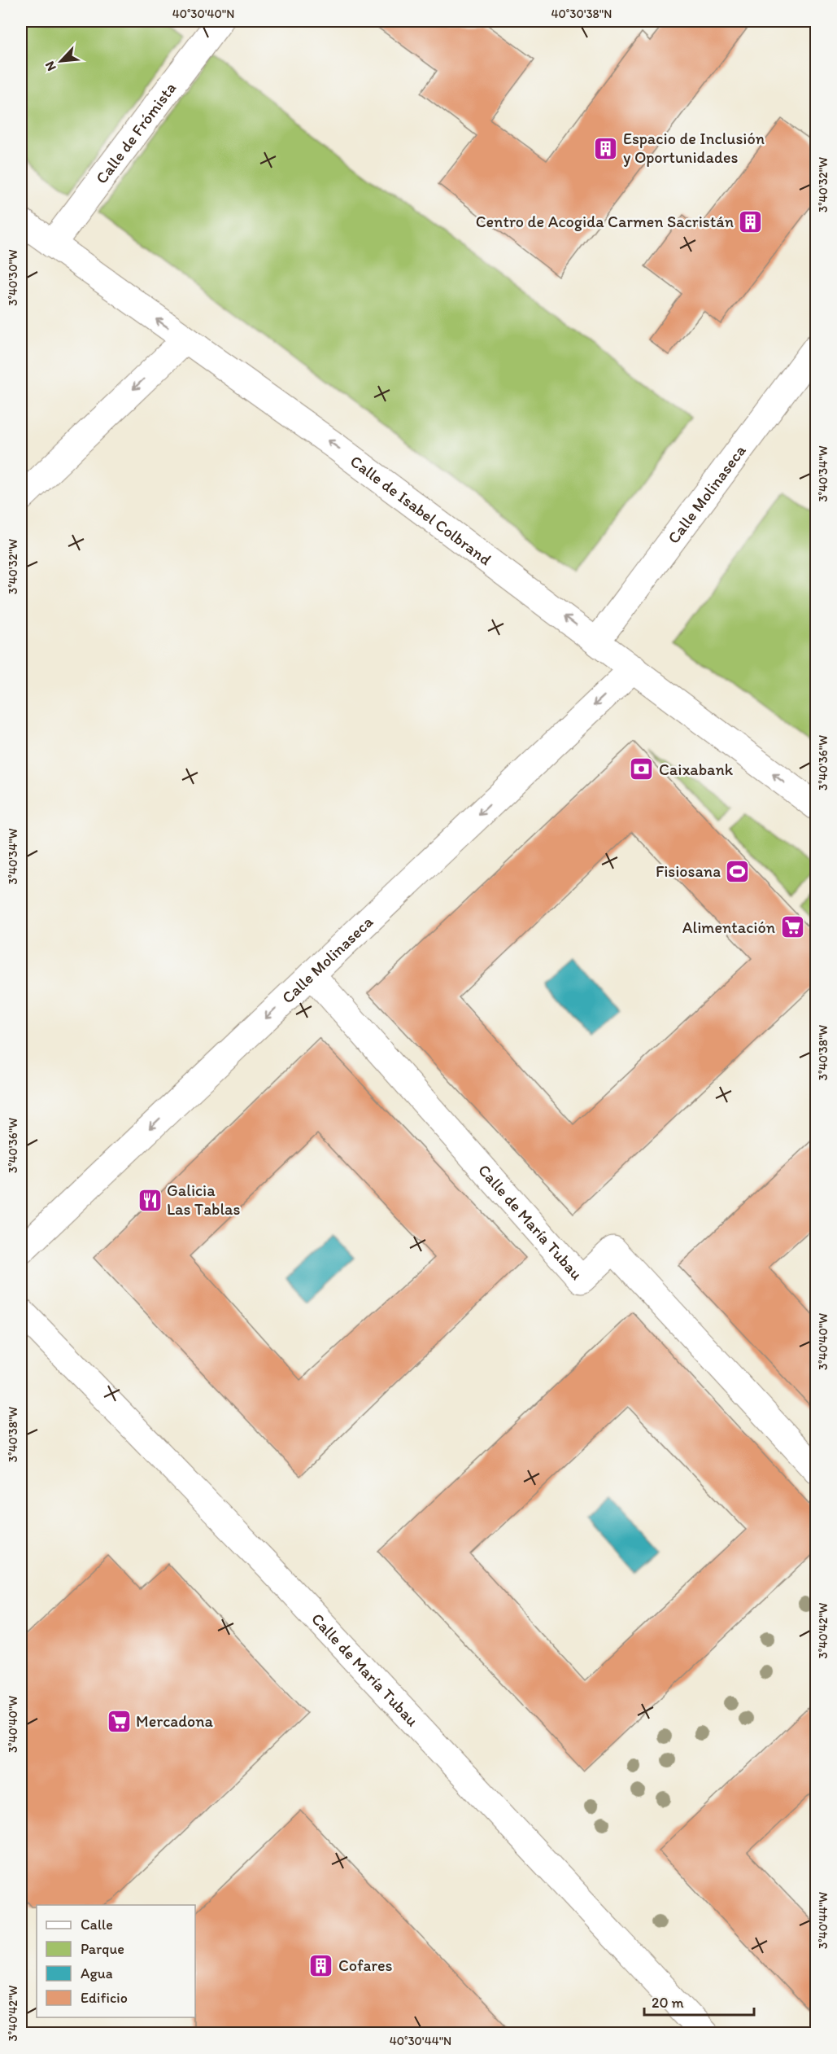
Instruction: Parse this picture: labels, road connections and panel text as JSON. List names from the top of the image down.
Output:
{
  "streets": {
    "street": [
      "Calle de Frómista",
      "Calle Molinaseca",
      "Calle de Isabel Colbrand",
      "Calle de María Tubau"
    ]
  },
  "crossings": [
    ["Calle de Frómista", "Calle de Isabel Colbrand"],
    ["Calle Molinaseca", "Calle de Isabel Colbrand"],
    ["Calle Molinaseca", "Calle de María Tubau"]
  ],
  "one_way": ["Calle Molinaseca", "Calle de Isabel Colbrand"],
  "places": {
    "building": ["Espacio de Inclusión y Oportunidades", "Centro de Acogida Carmen Sacristán", "Cofares"],
    "bank": ["Caixabank"],
    "sports": ["Fisiosana"],
    "supermarket": ["Alimentación", "Mercadona"],
    "restaurant": ["Galicia Las Tablas"]
  },
  "legend": [
    "Calle",
    "Parque",
    "Agua",
    "Edificio"
  ],
  "scale_bar": "20 m",
  "north": "bottom left",
  "coordinates": [
    "40°30'40\"N",
    "40°30'38\"N",
    "3°40'32\"W",
    "3°40'30\"W",
    "3°40'34\"W",
    "3°40'36\"W",
    "3°40'38\"W",
    "3°40'40\"W",
    "3°40'42\"W",
    "3°40'44\"W",
    "40°30'44\"N"
  ]
}
